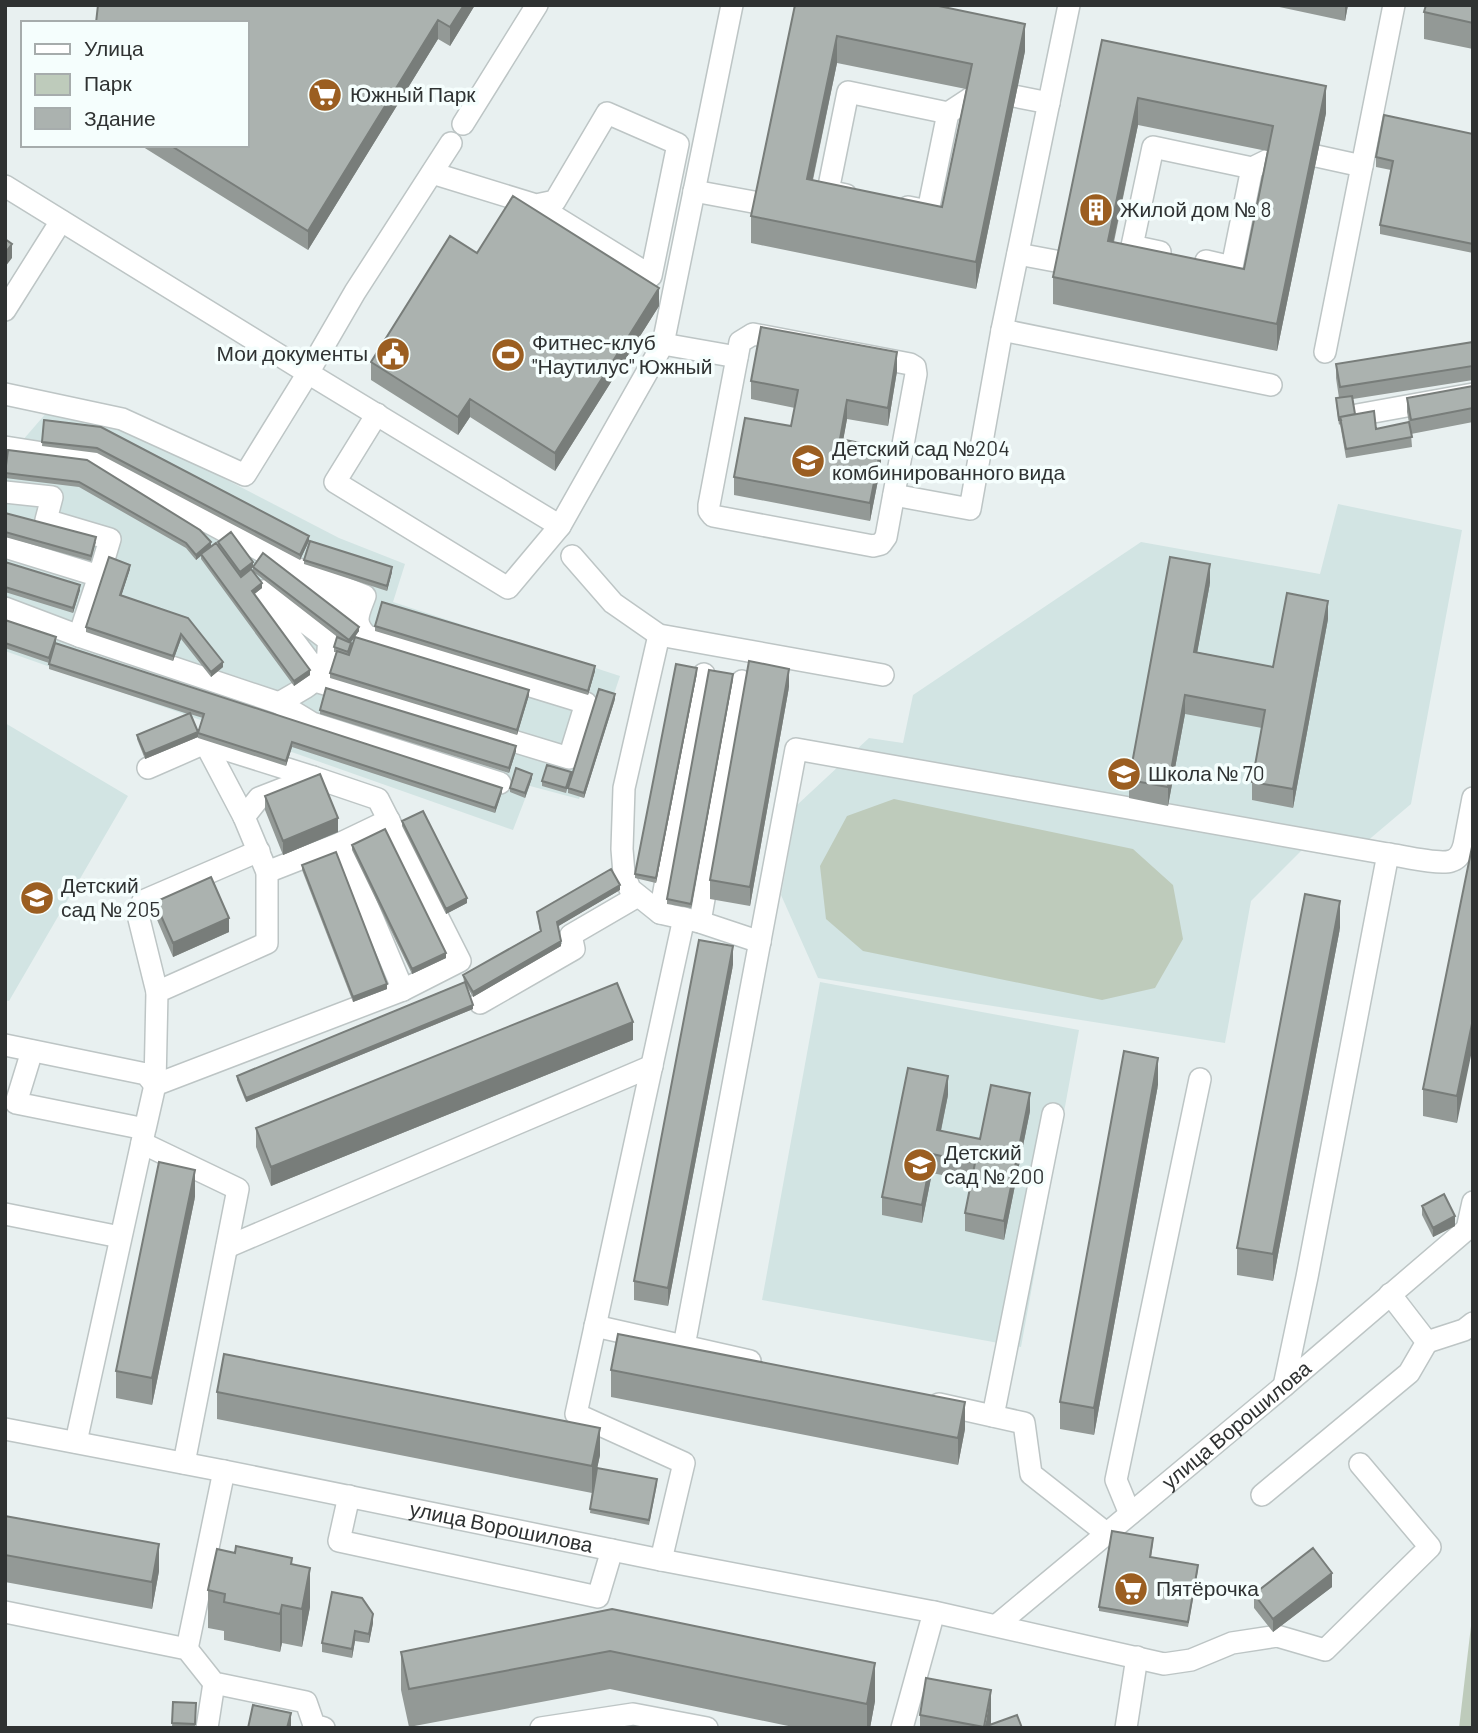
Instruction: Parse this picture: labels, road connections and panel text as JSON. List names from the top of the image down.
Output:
{
  "streets": {
    "street": ["улица Ворошилова"]
  },
  "places": {
    "supermarket": ["Южный Парк", "Пятёрочка"],
    "building": ["Жилой дом № 8"],
    "public building": ["Мои документы"],
    "sports": ["Фитнес-клуб \"Наутилус\" Южный"],
    "school or university": [
      "Детский сад №204 комбинированного вида",
      "Школа № 70",
      "Детский сад № 205",
      "Детский сад № 200"
    ]
  },
  "legend": ["Улица", "Парк", "Здание"]
}
